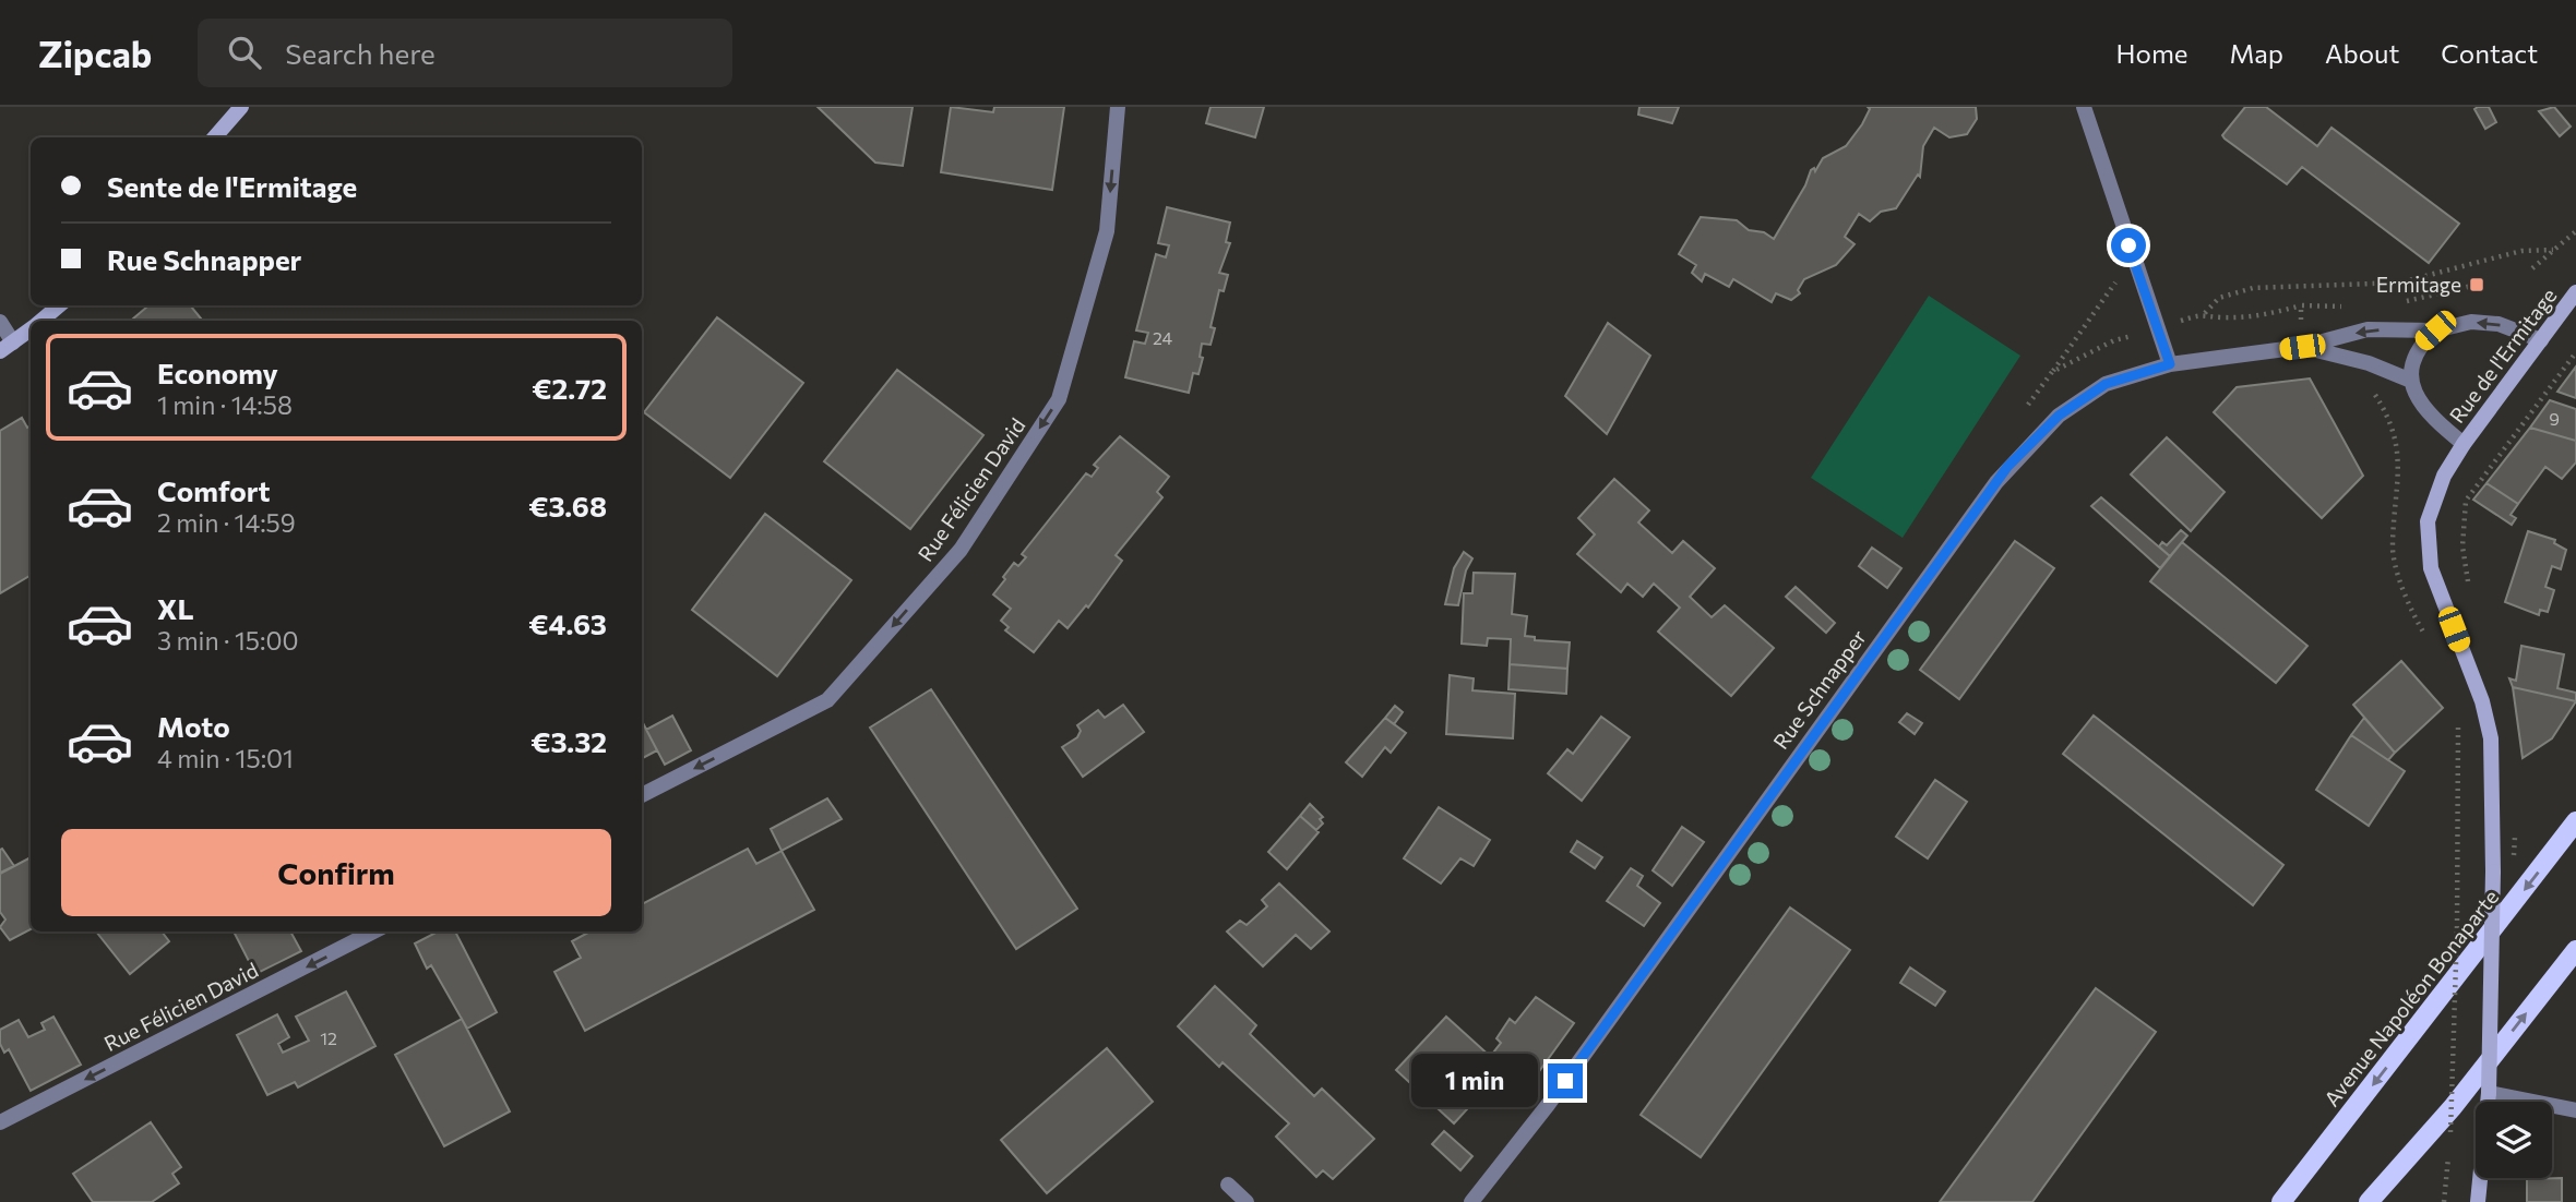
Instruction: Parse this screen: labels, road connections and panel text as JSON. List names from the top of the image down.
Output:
{
  "streets": {
    "main road": ["Rue de l'Ermitage", "Avenue Napoléon Bonaparte"],
    "street": ["Rue Félicien David", "Rue Schnapper"]
  },
  "crossings": [
    ["Rue de l'Ermitage", "Rue Schnapper"]
  ],
  "one_way": ["Rue Félicien David"],
  "places": {
    "transit": ["Ermitage"]
  },
  "house_numbers": ["24", "9", "12"],
  "page": {
    "header": "Zipcab",
    "search": "Search here",
    "nav": [
      "Home",
      "Map",
      "About",
      "Contact"
    ],
    "banner": ["Sente de l'Ermitage", "Rue Schnapper"],
    "list": [
      {
        "name": "Economy",
        "note": "1 min · 14:58",
        "value": "€2.72"
      },
      {
        "name": "Comfort",
        "note": "2 min · 14:59",
        "value": "€3.68"
      },
      {
        "name": "XL",
        "note": "3 min · 15:00",
        "value": "€4.63"
      },
      {
        "name": "Moto",
        "note": "4 min · 15:01",
        "value": "€3.32"
      }
    ],
    "buttons": "Confirm",
    "bubble": "1 min"
  }
}
